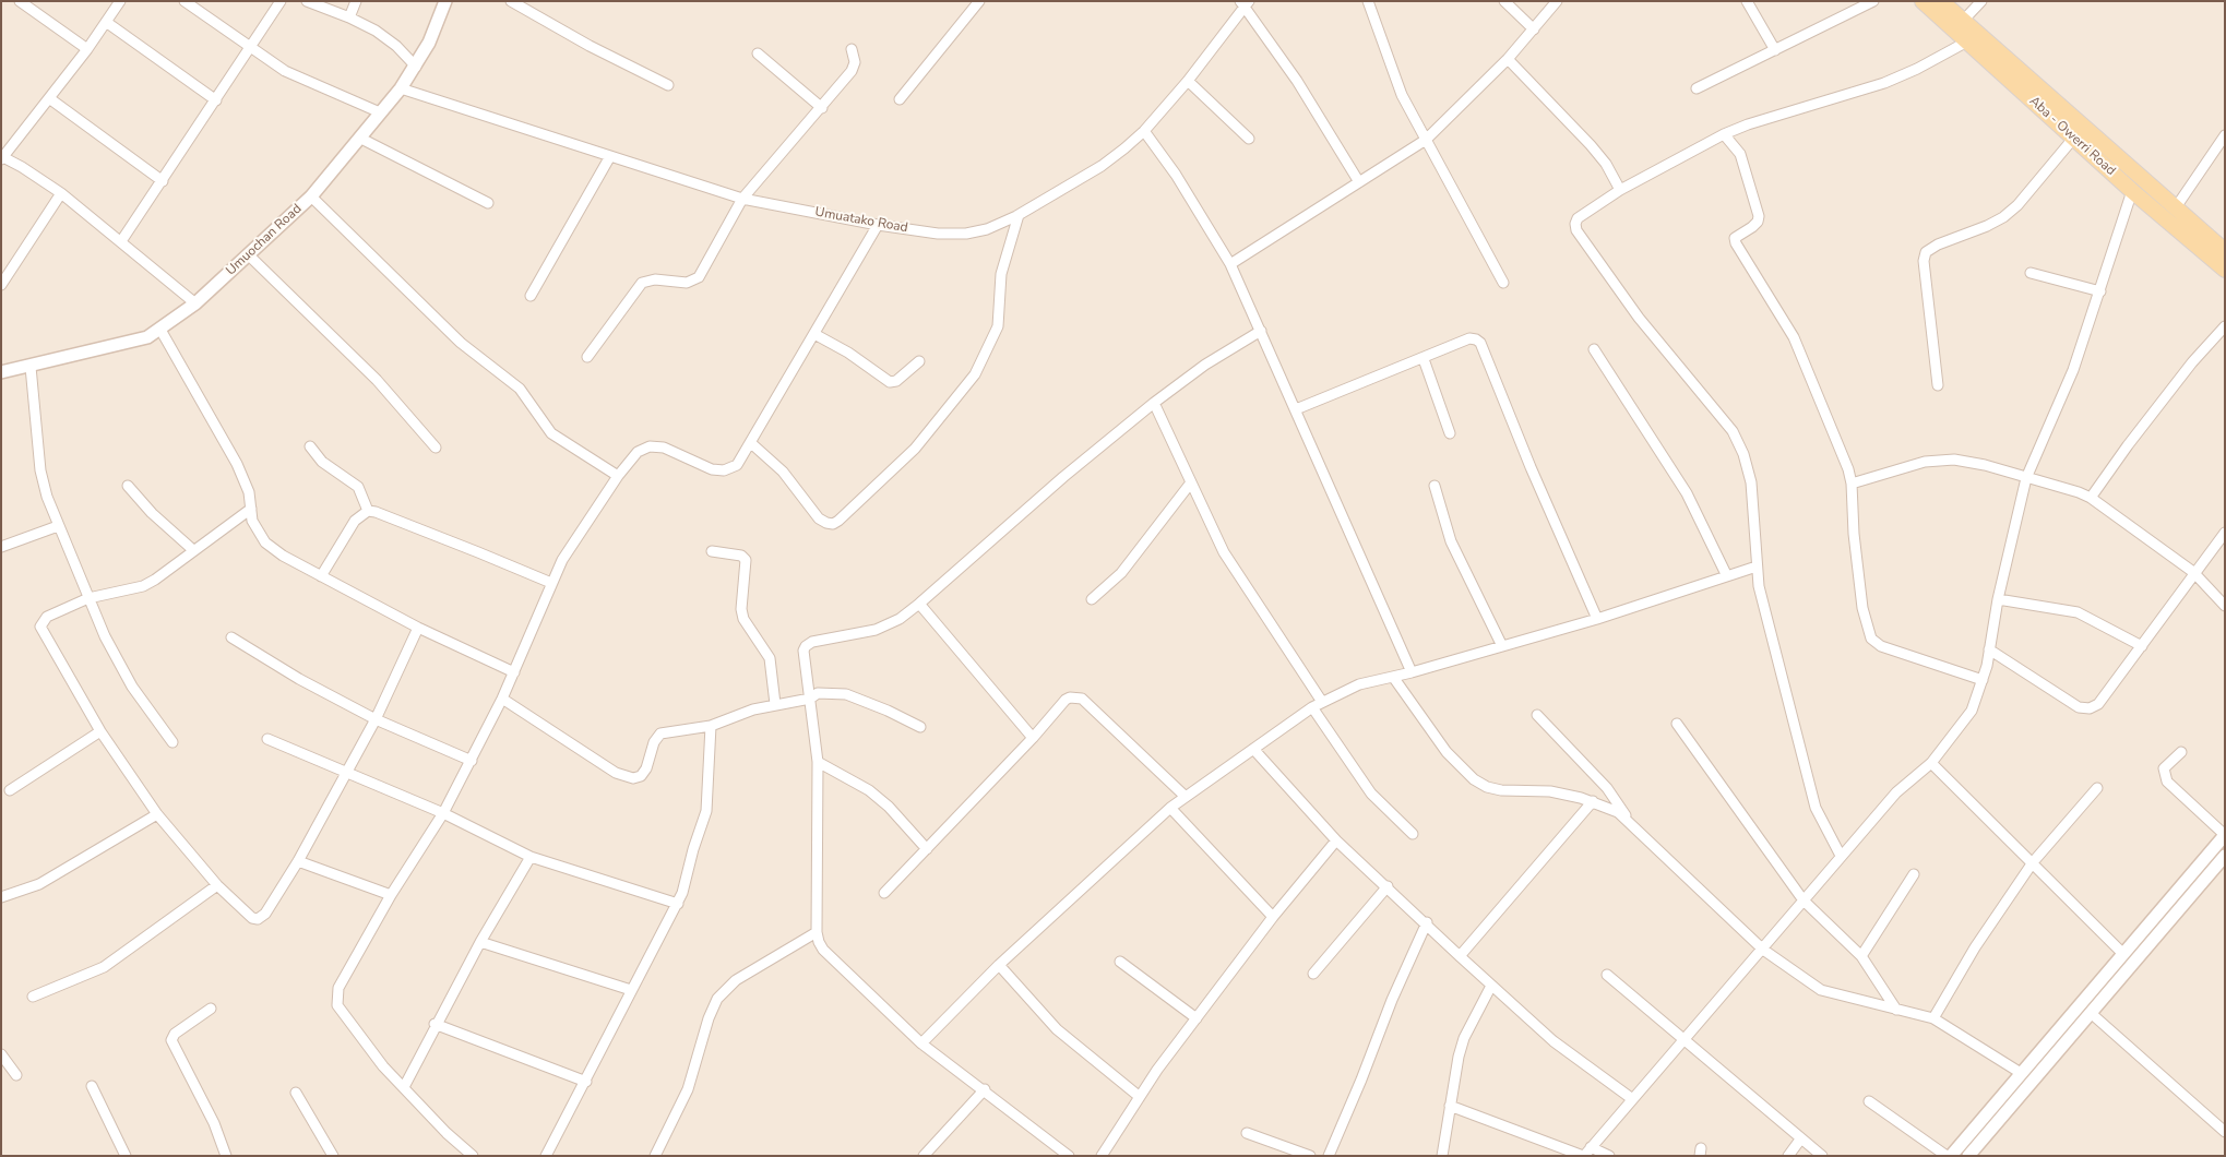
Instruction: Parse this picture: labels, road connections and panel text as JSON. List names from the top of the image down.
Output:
{
  "streets": {
    "main road": ["Aba - Owerri Road", "Umuochan Road"],
    "street": ["Umuatako Road"]
  },
  "crossings": [
    ["Umuatako Road", "Umuochan Road"]
  ]
}
